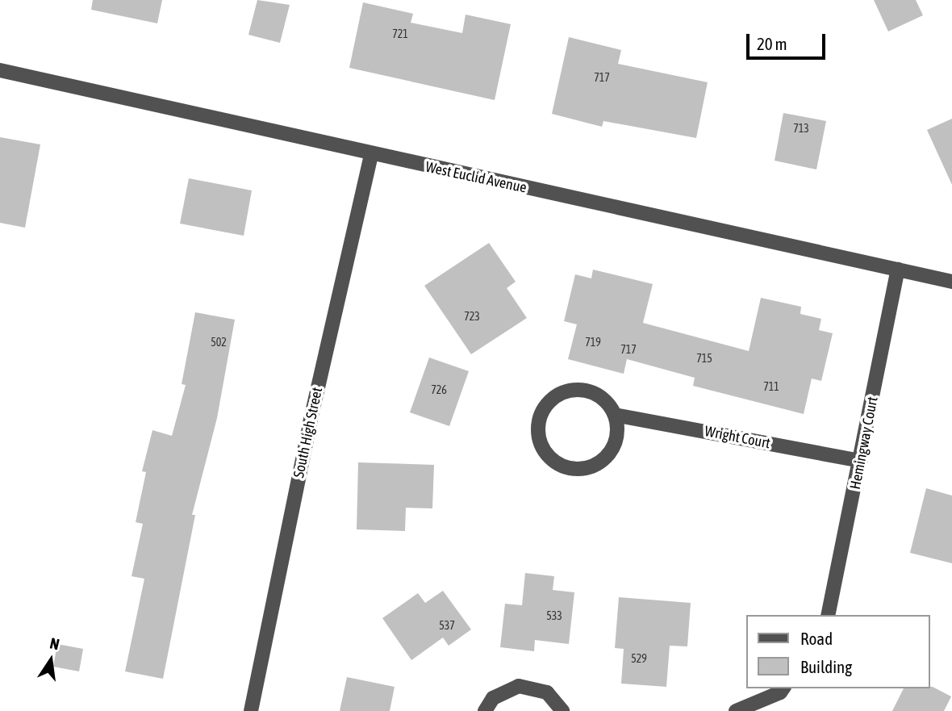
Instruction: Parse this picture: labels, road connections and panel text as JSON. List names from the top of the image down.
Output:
{
  "streets": {
    "street": [
      "West Euclid Avenue",
      "South High Street",
      "Wright Court",
      "Hemingway Court"
    ]
  },
  "crossings": [
    ["West Euclid Avenue", "South High Street"],
    ["West Euclid Avenue", "Hemingway Court"],
    ["Wright Court", "Hemingway Court"]
  ],
  "house_numbers": [
    "721",
    "717",
    "713",
    "723",
    "502",
    "719",
    "717",
    "715",
    "711",
    "726",
    "533",
    "537",
    "529"
  ],
  "legend": ["Road", "Building"],
  "scale_bar": "20 m",
  "north": "top"
}
